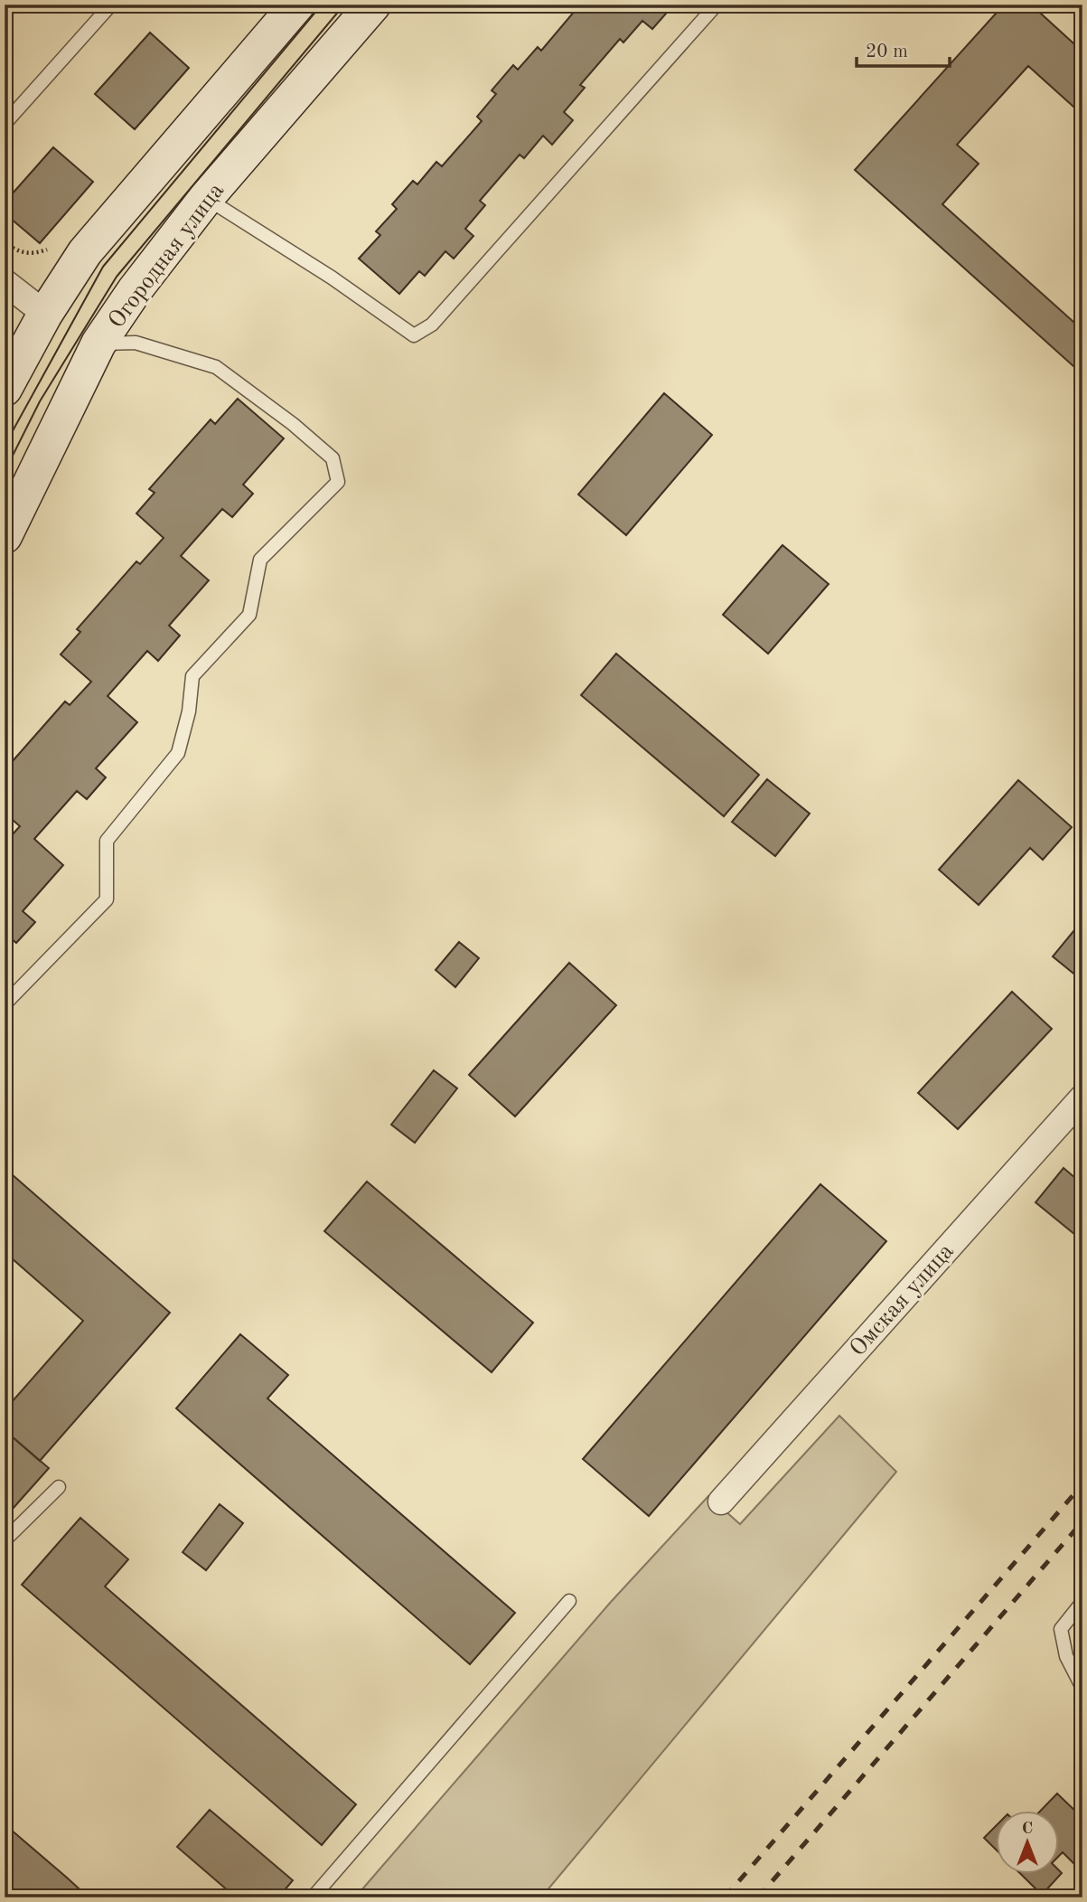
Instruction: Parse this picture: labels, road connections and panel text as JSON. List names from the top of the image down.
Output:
{
  "streets": {
    "street": ["Огородная улица", "Омская улица"]
  },
  "scale_bar": "20 m",
  "north": "top"
}
